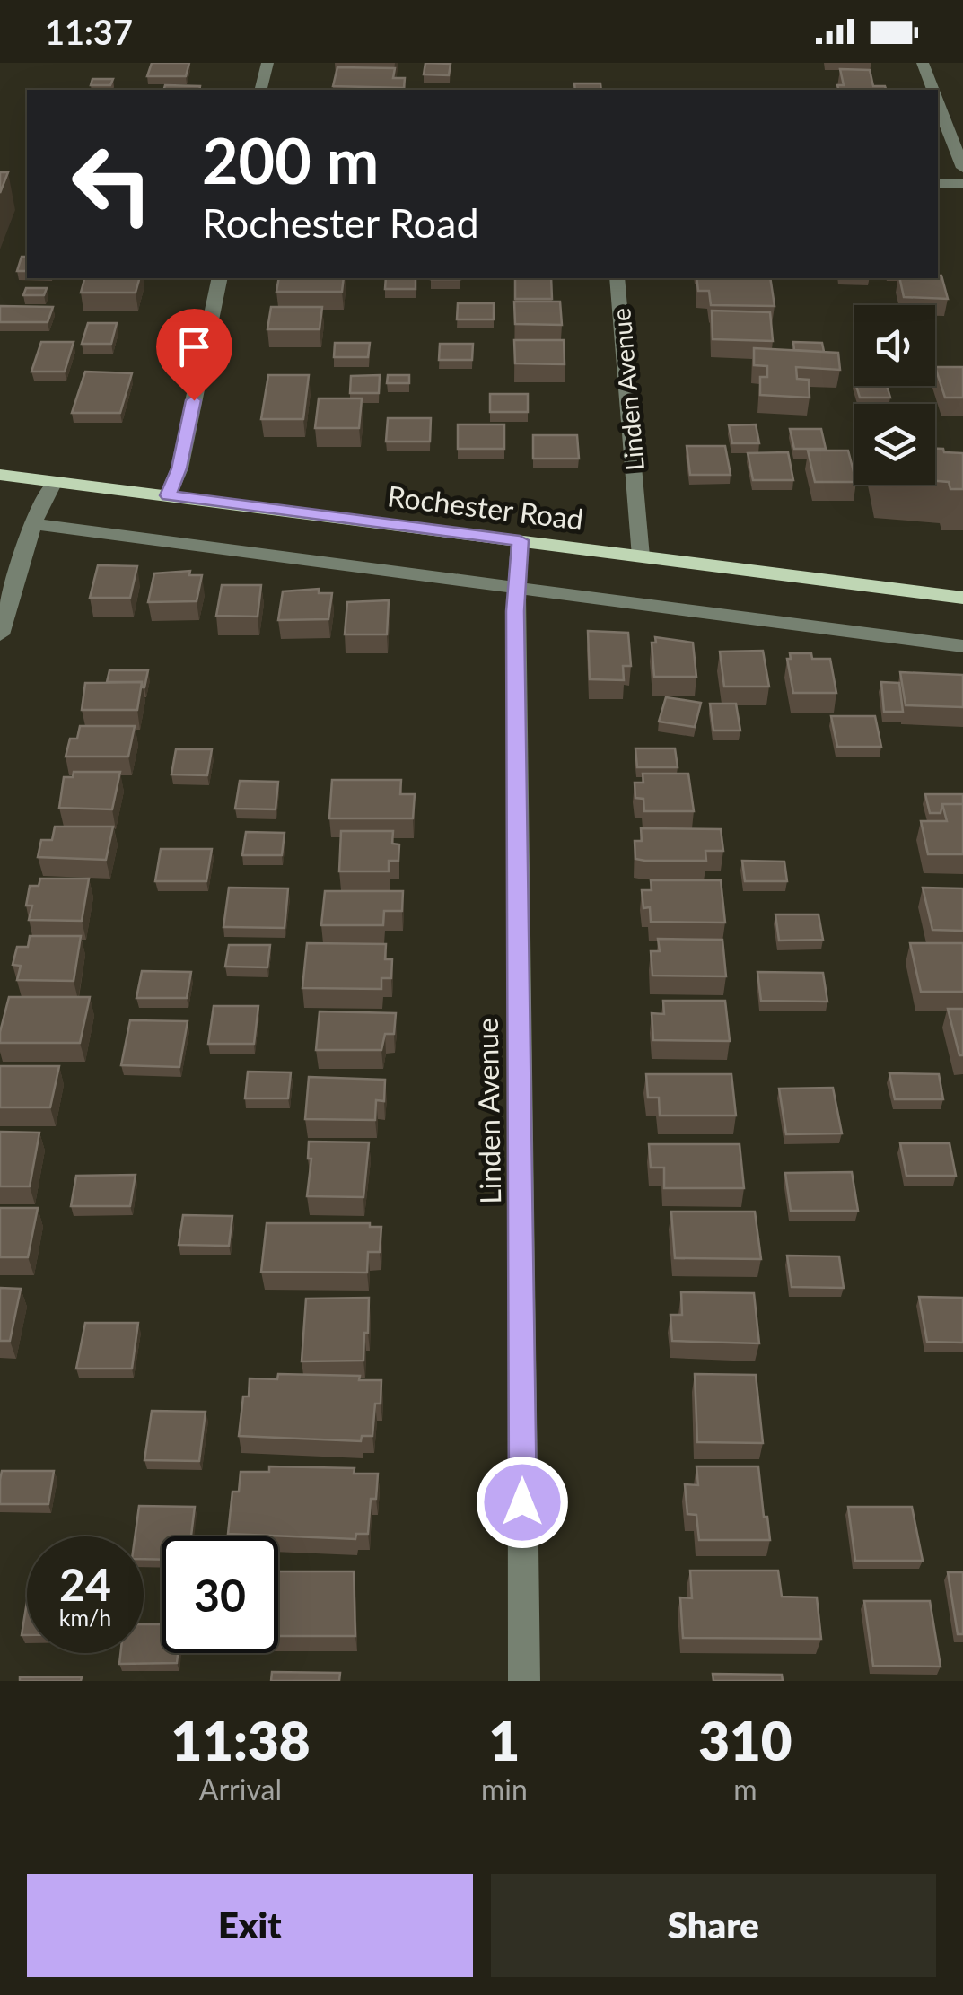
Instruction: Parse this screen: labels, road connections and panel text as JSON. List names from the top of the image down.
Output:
{
  "streets": {
    "main road": ["Rochester Road"],
    "street": ["Linden Avenue"]
  },
  "crossings": [
    ["Linden Avenue", "Rochester Road"]
  ],
  "page": {
    "status": "11:37",
    "turn": ["200 m", "Rochester Road"],
    "speed": "24 km/h",
    "limit": "30",
    "eta": [
      "11:38",
      "Arrival",
      "1",
      "min",
      "310",
      "m"
    ],
    "buttons": ["Exit", "Share"]
  }
}
